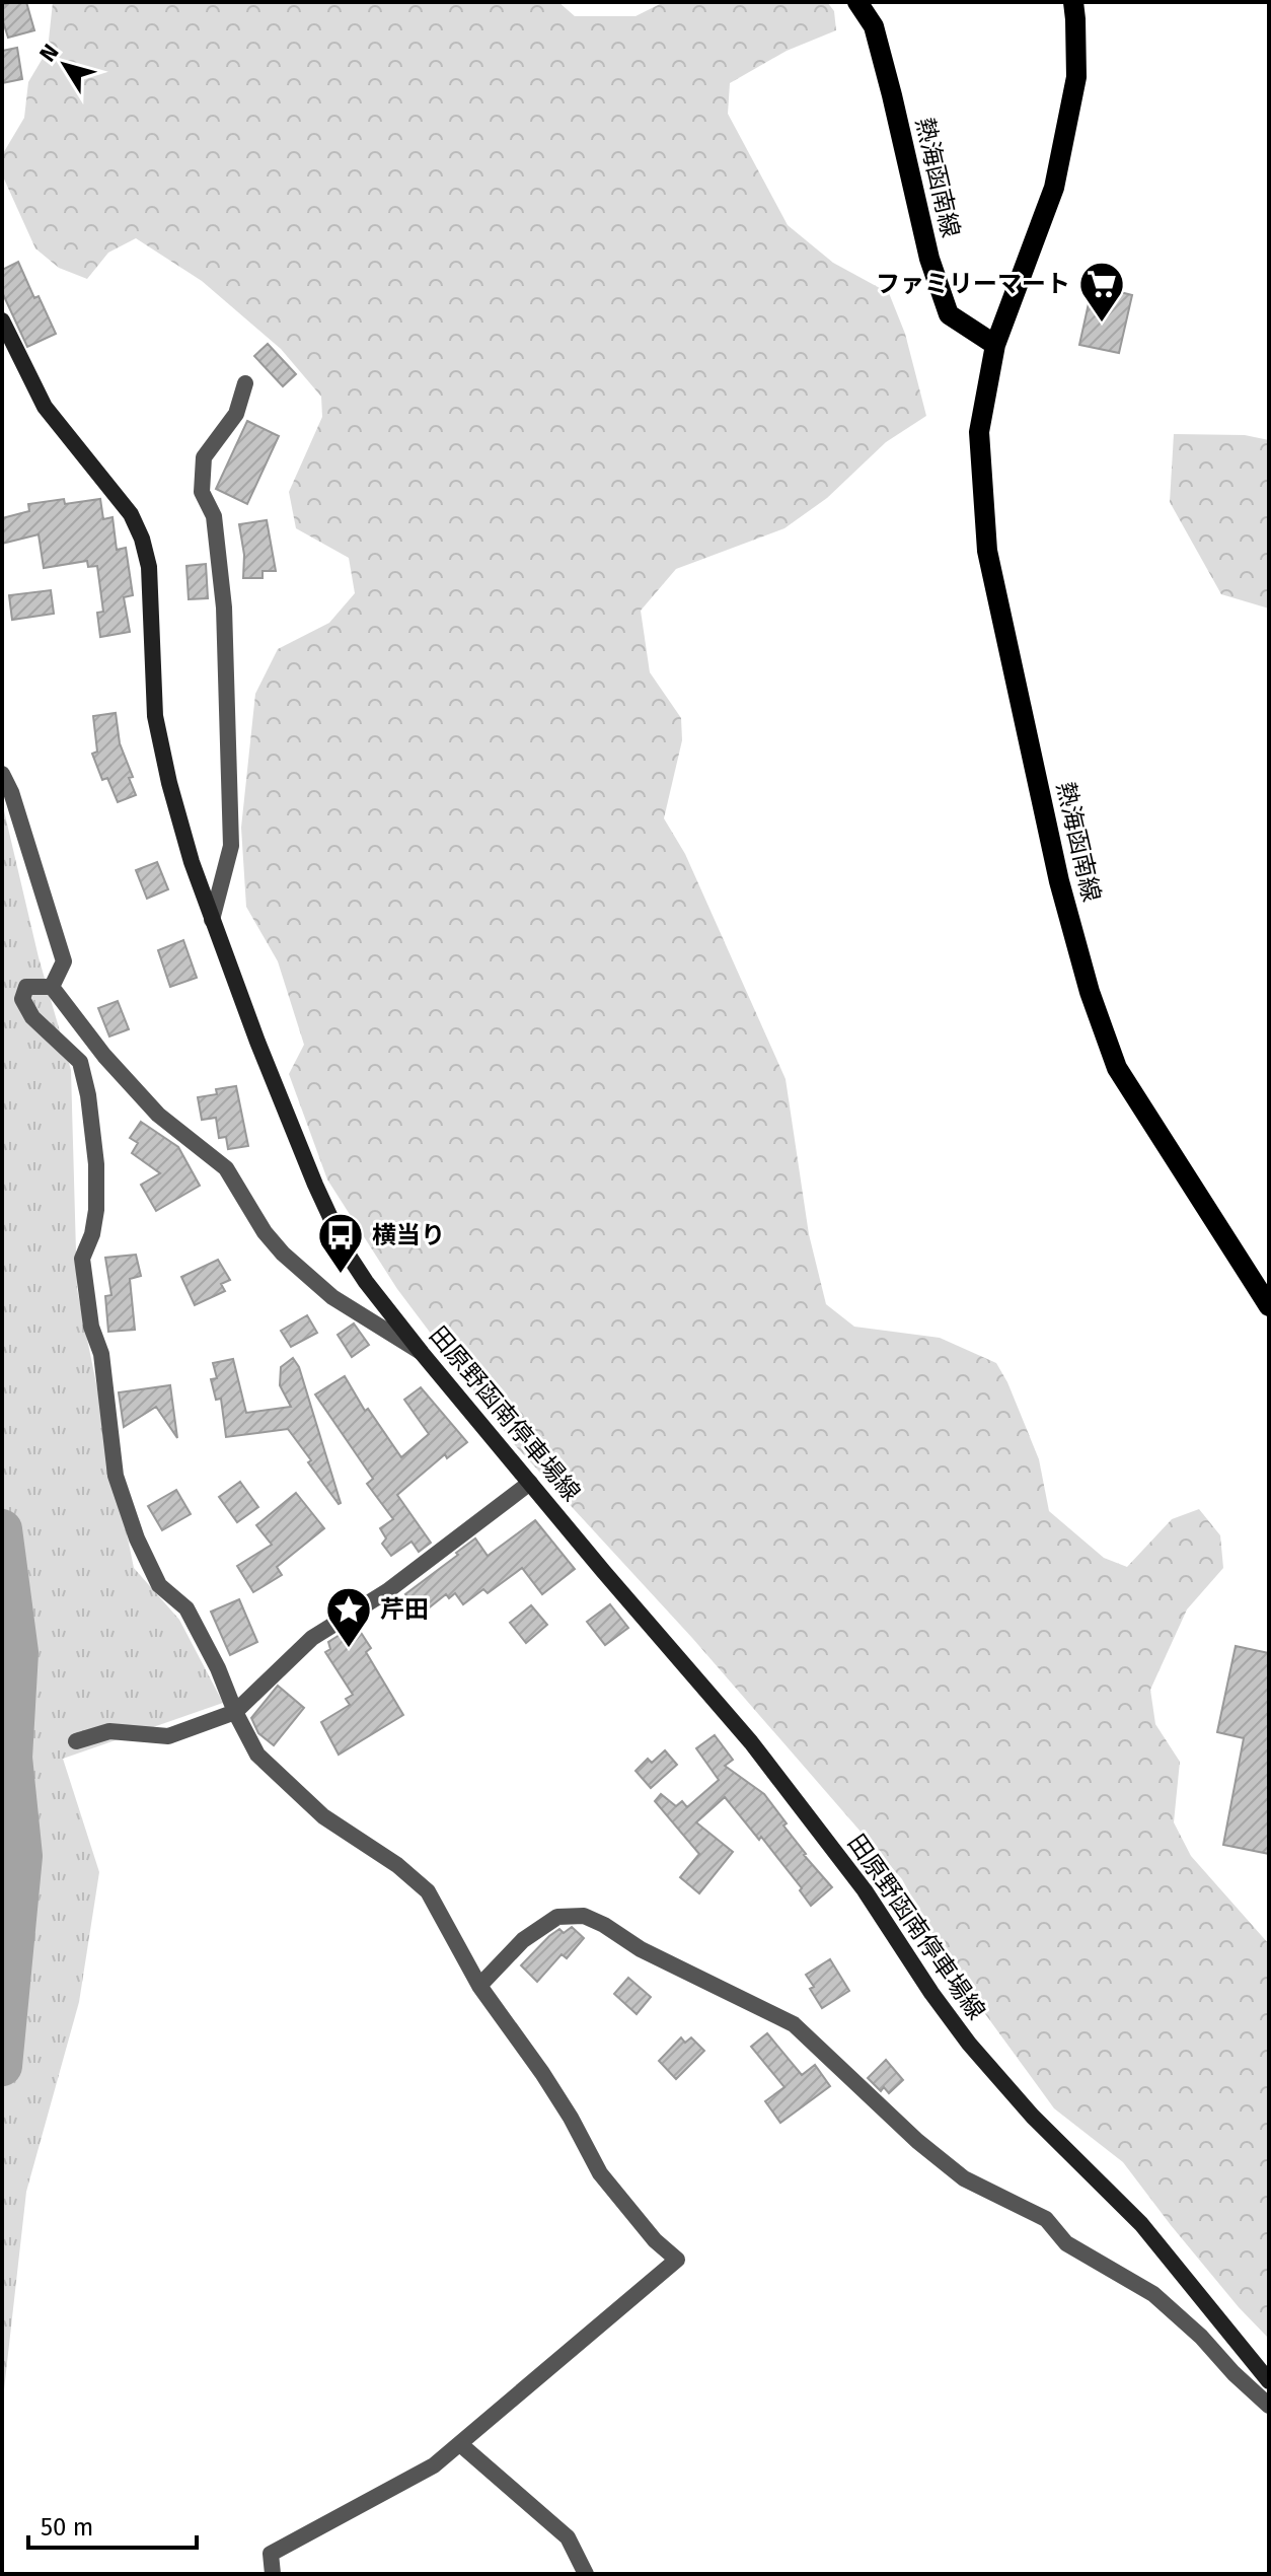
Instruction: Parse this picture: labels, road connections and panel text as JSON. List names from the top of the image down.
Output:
{
  "streets": {
    "main road": ["熱海函南線", "田原野函南停車場線"]
  },
  "places": {
    "supermarket": ["ファミリーマート"],
    "bus stop": ["横当り"],
    "place": ["芹田"]
  },
  "scale_bar": "50 m",
  "north": "top left"
}
